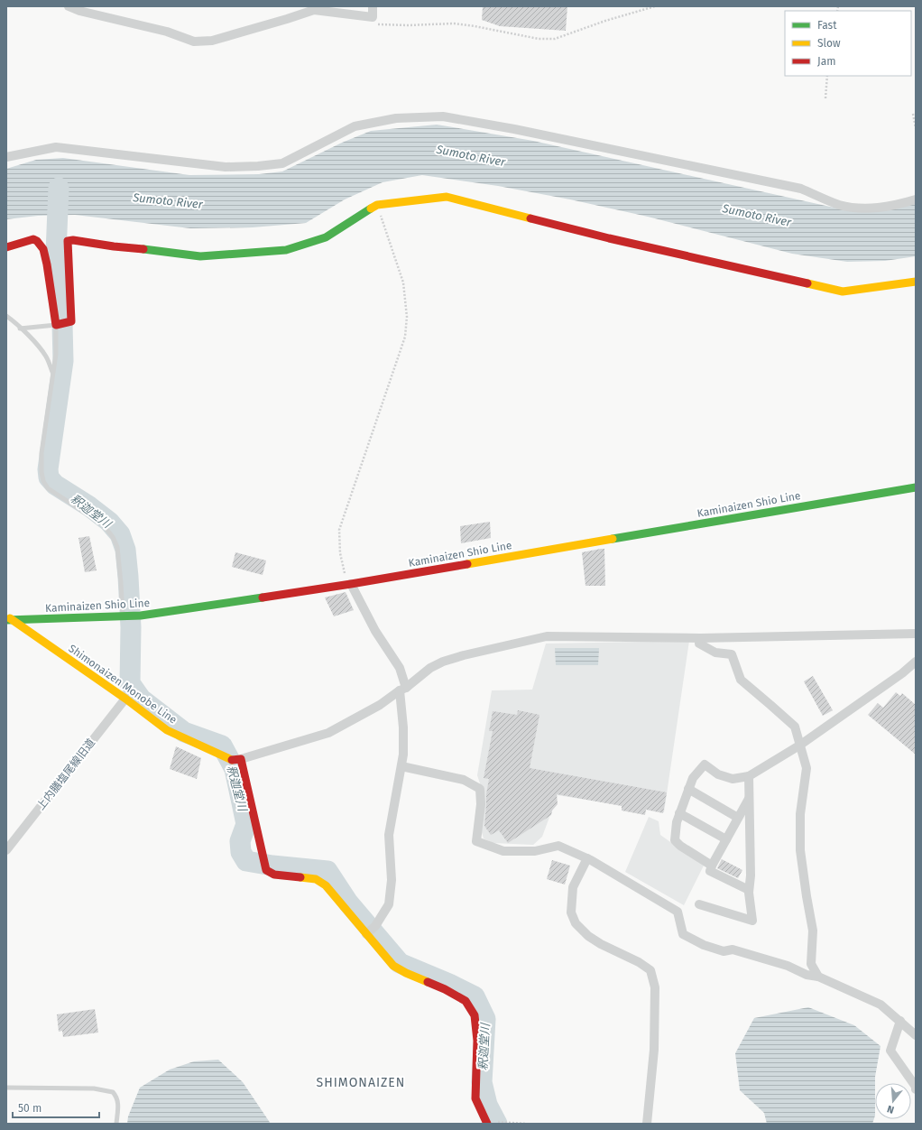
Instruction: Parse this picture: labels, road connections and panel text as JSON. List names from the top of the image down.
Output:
{
  "streets": {
    "main road": ["Kaminaizen Shio Line", "Shimonaizen Monobe Line"],
    "street": ["上内膳塩尾線旧道"]
  },
  "crossings": [
    ["Kaminaizen Shio Line", "Shimonaizen Monobe Line"],
    ["Shimonaizen Monobe Line", "上内膳塩尾線旧道"]
  ],
  "districts": ["SHIMONAIZEN"],
  "water": ["Sumoto River", "釈迦堂川"],
  "legend": ["Fast", "Slow", "Jam"],
  "scale_bar": "50 m",
  "north": "bottom"
}
